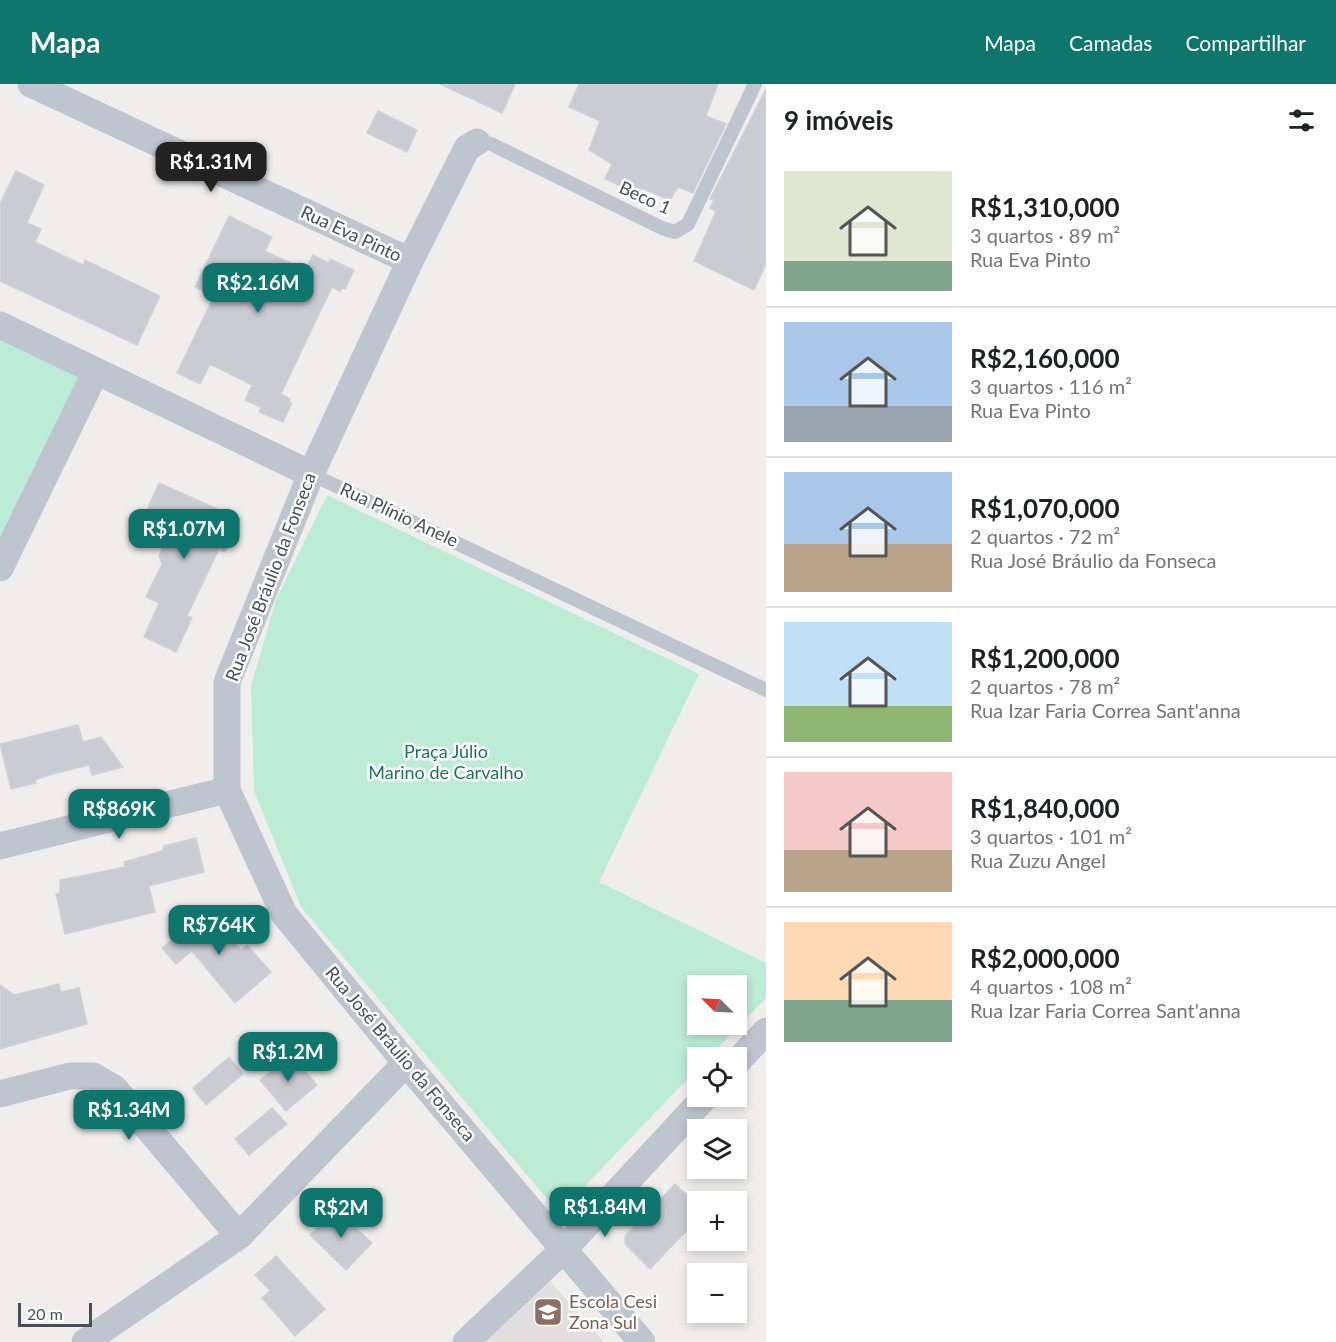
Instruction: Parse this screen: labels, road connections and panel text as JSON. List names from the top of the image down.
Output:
{
  "streets": {
    "street": ["Rua Eva Pinto", "Rua Plínio Anele", "Rua José Bráulio da Fonseca"],
    "lane": ["Beco 1"]
  },
  "crossings": [
    ["Beco 1", "Rua José Bráulio da Fonseca"],
    ["Rua Eva Pinto", "Rua José Bráulio da Fonseca"],
    ["Rua Plínio Anele", "Rua José Bráulio da Fonseca"]
  ],
  "parks": ["Praça Júlio Marino de Carvalho"],
  "places": {
    "school or university": ["Escola Cesi Zona Sul"]
  },
  "scale_bar": "20 m",
  "north": "top left",
  "page": {
    "header": "Mapa",
    "nav": ["Mapa", "Camadas", "Compartilhar"],
    "heading": "9 imóveis",
    "price": [
      "R$1.31M",
      "R$2.16M",
      "R$1.07M",
      "R$869K",
      "R$764K",
      "R$1.2M",
      "R$1.34M",
      "R$1.84M",
      "R$2M"
    ],
    "list": [
      {
        "name": "R$1,310,000",
        "note": "3 quartos · 89 m² · Rua Eva Pinto"
      },
      {
        "name": "R$2,160,000",
        "note": "3 quartos · 116 m² · Rua Eva Pinto"
      },
      {
        "name": "R$1,070,000",
        "note": "2 quartos · 72 m² · Rua José Bráulio da Fonseca"
      },
      {
        "name": "R$1,200,000",
        "note": "2 quartos · 78 m² · Rua Izar Faria Correa Sant'anna"
      },
      {
        "name": "R$1,840,000",
        "note": "3 quartos · 101 m² · Rua Zuzu Angel"
      },
      {
        "name": "R$2,000,000",
        "note": "4 quartos · 108 m² · Rua Izar Faria Correa Sant'anna"
      }
    ],
    "map_buttons": ["+", "−"],
    "scale": "20 m"
  }
}
